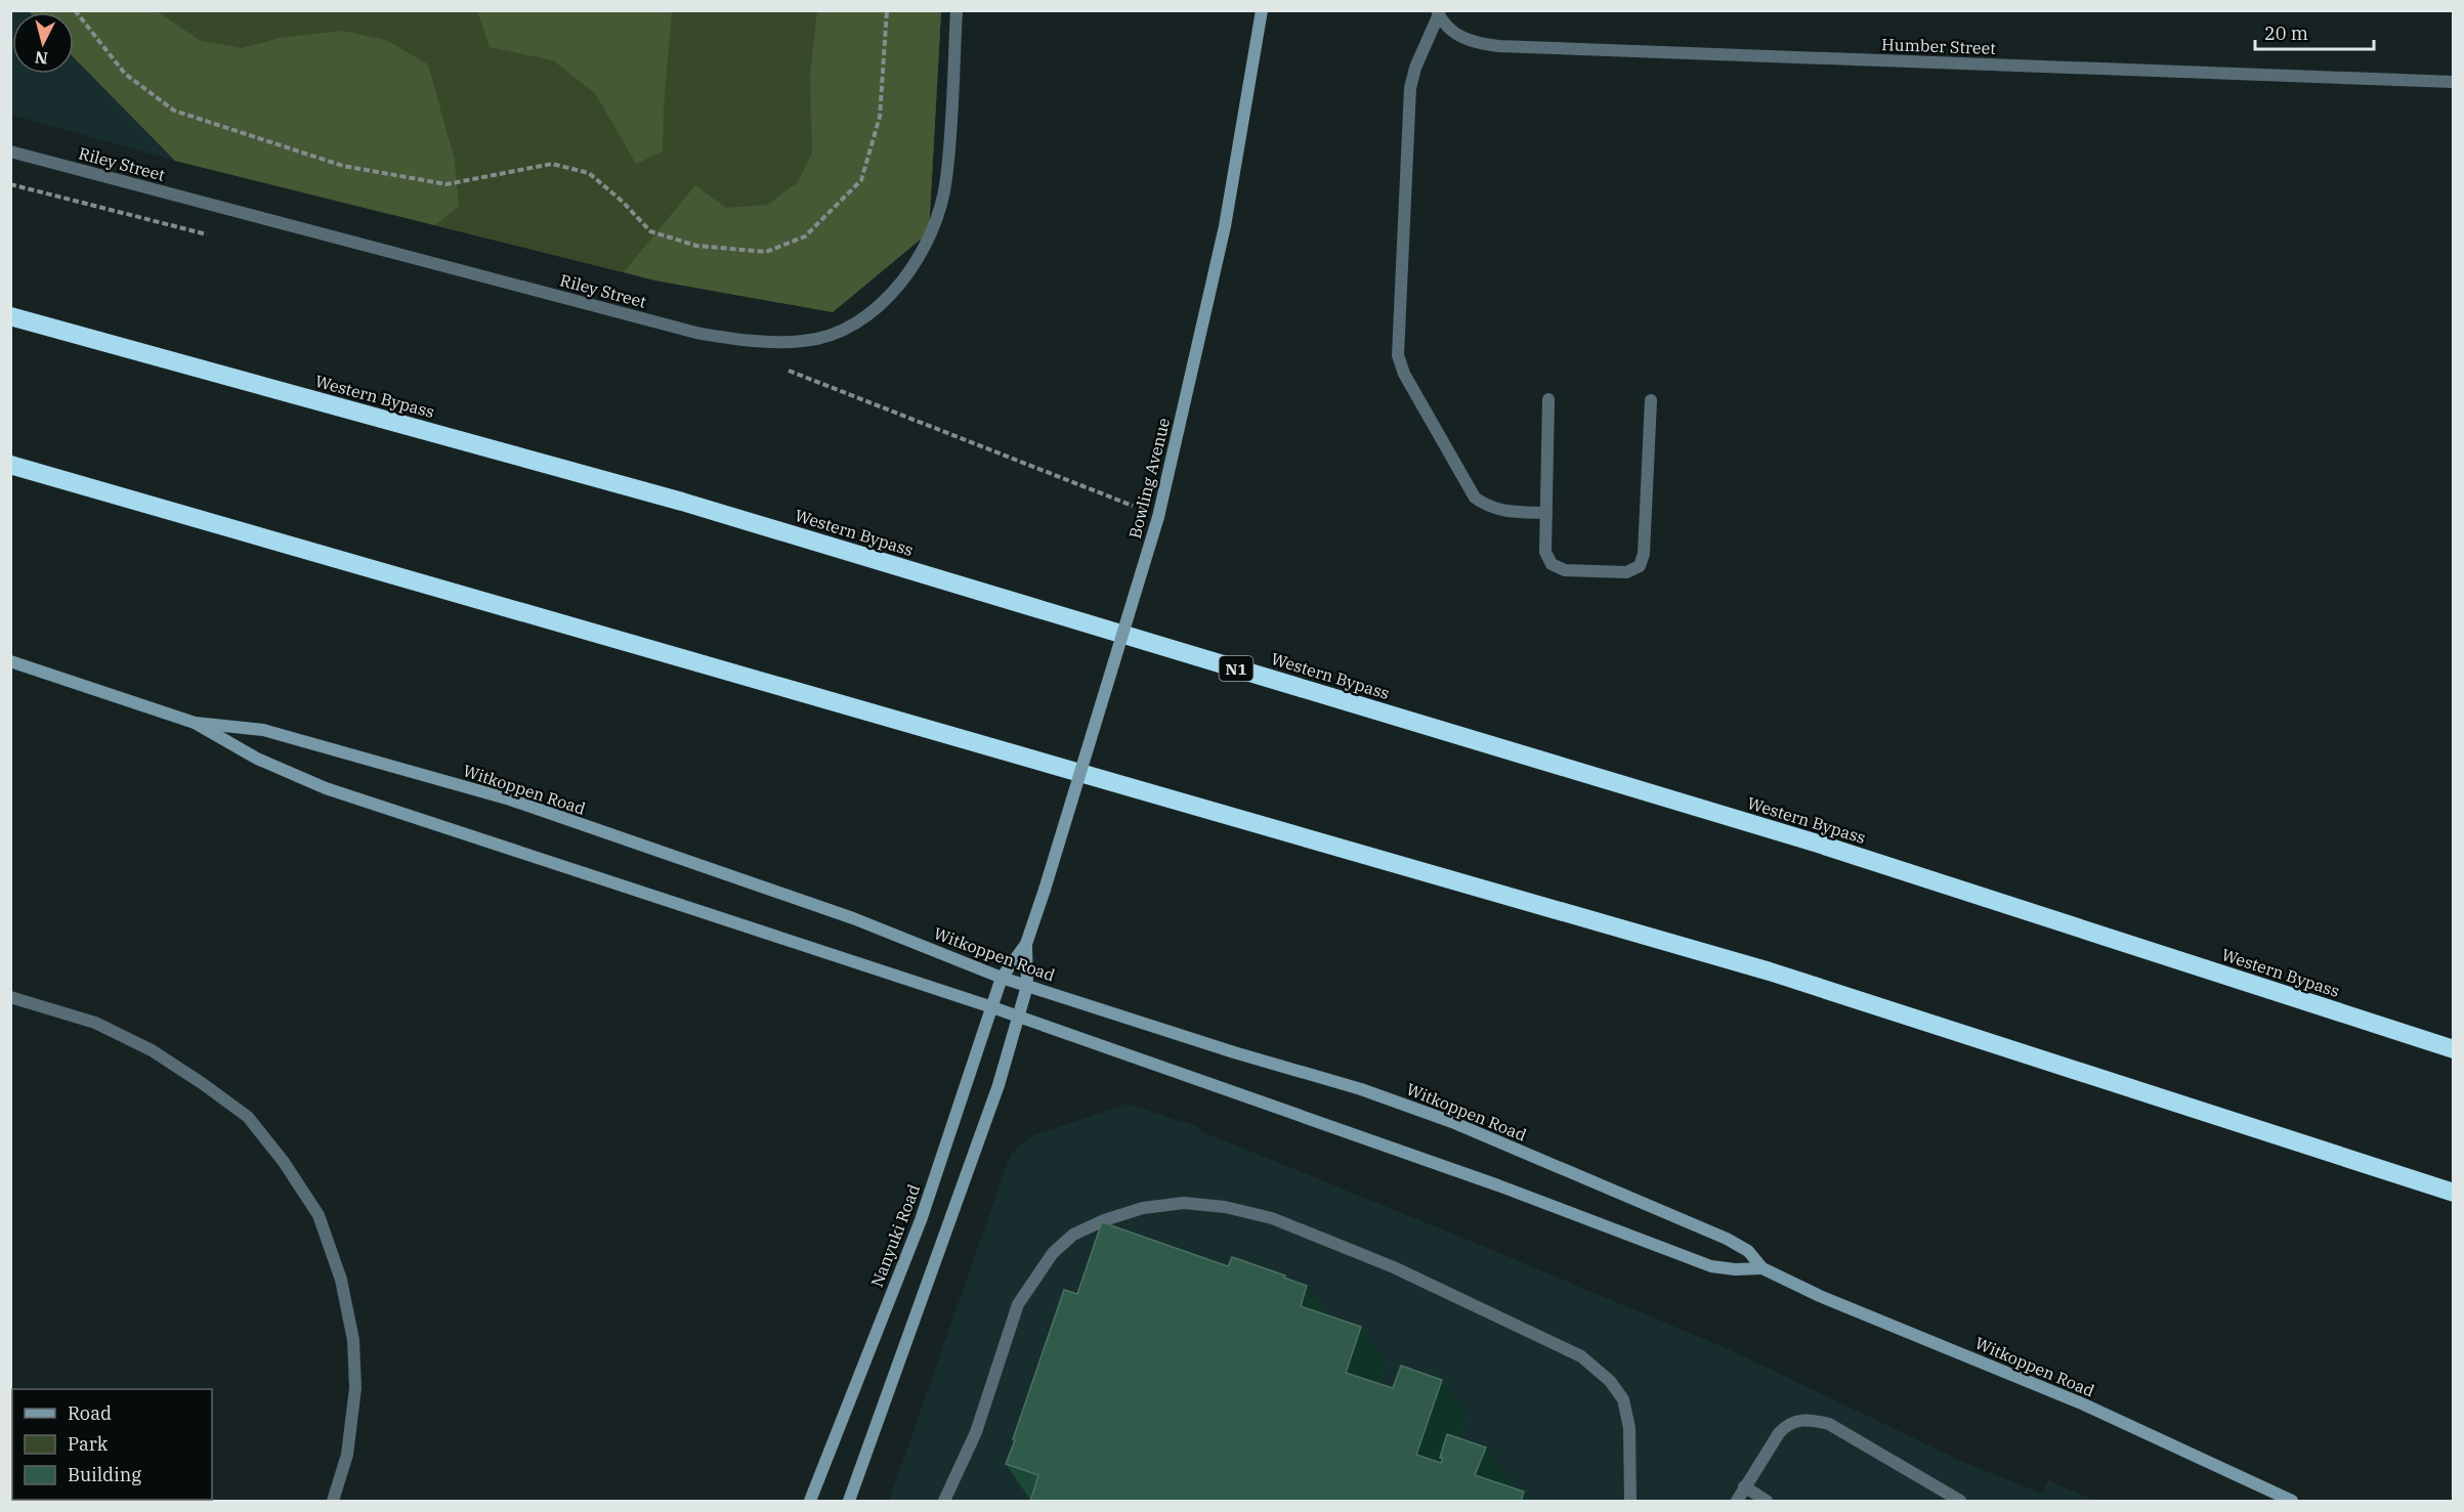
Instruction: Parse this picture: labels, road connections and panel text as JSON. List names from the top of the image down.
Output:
{
  "streets": {
    "highway": ["Western Bypass", "N1"],
    "main road": ["Bowling Avenue", "Witkoppen Road", "Nanyuki Road"],
    "street": ["Humber Street", "Riley Street"]
  },
  "crossings": [
    ["Bowling Avenue", "Witkoppen Road"],
    ["Bowling Avenue", "Nanyuki Road"],
    ["Witkoppen Road", "Nanyuki Road"]
  ],
  "legend": ["Road", "Park", "Building"],
  "scale_bar": "20 m",
  "north": "bottom"
}
